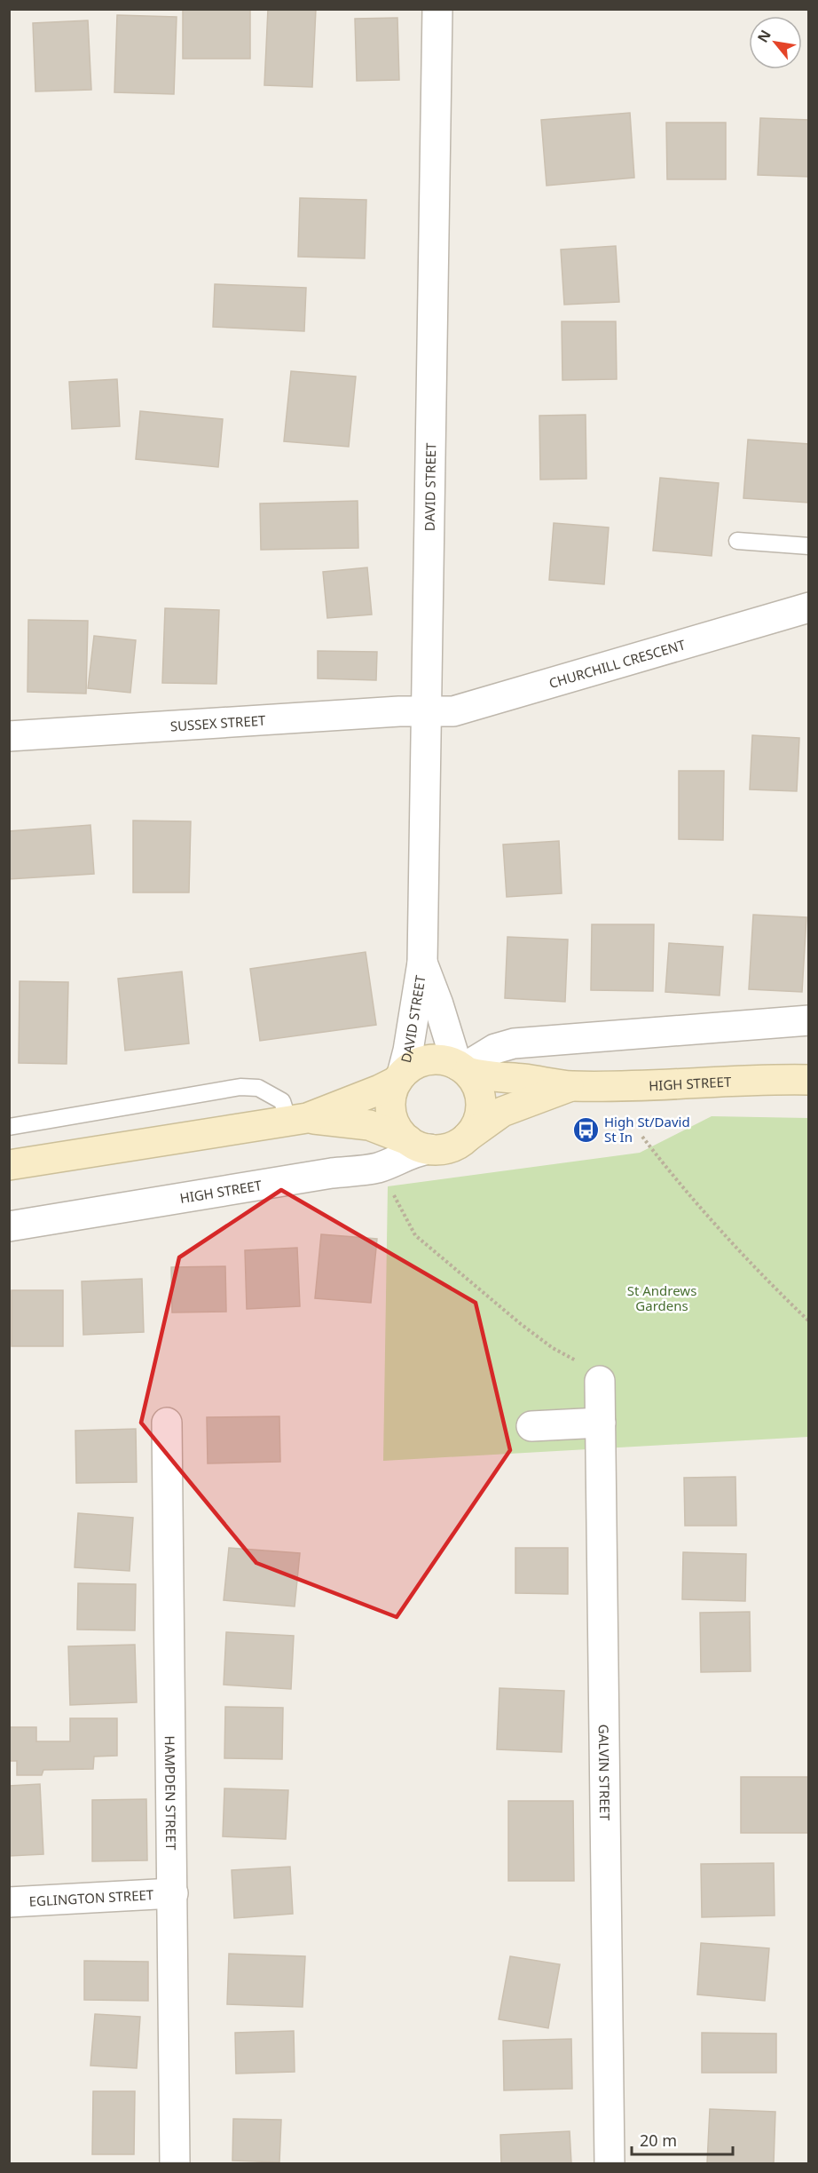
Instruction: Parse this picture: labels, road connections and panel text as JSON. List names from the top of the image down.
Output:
{
  "streets": {
    "main road": ["HIGH STREET"],
    "street": [
      "DAVID STREET",
      "CHURCHILL CRESCENT",
      "SUSSEX STREET",
      "GALVIN STREET",
      "HAMPDEN STREET",
      "EGLINGTON STREET"
    ]
  },
  "crossings": [
    ["DAVID STREET", "CHURCHILL CRESCENT"],
    ["DAVID STREET", "SUSSEX STREET"],
    ["DAVID STREET", "HIGH STREET"],
    ["CHURCHILL CRESCENT", "SUSSEX STREET"],
    ["HAMPDEN STREET", "EGLINGTON STREET"]
  ],
  "parks": ["St Andrews Gardens"],
  "places": {
    "bus stop": ["High St/David St In"]
  },
  "scale_bar": "20 m",
  "north": "top left"
}
